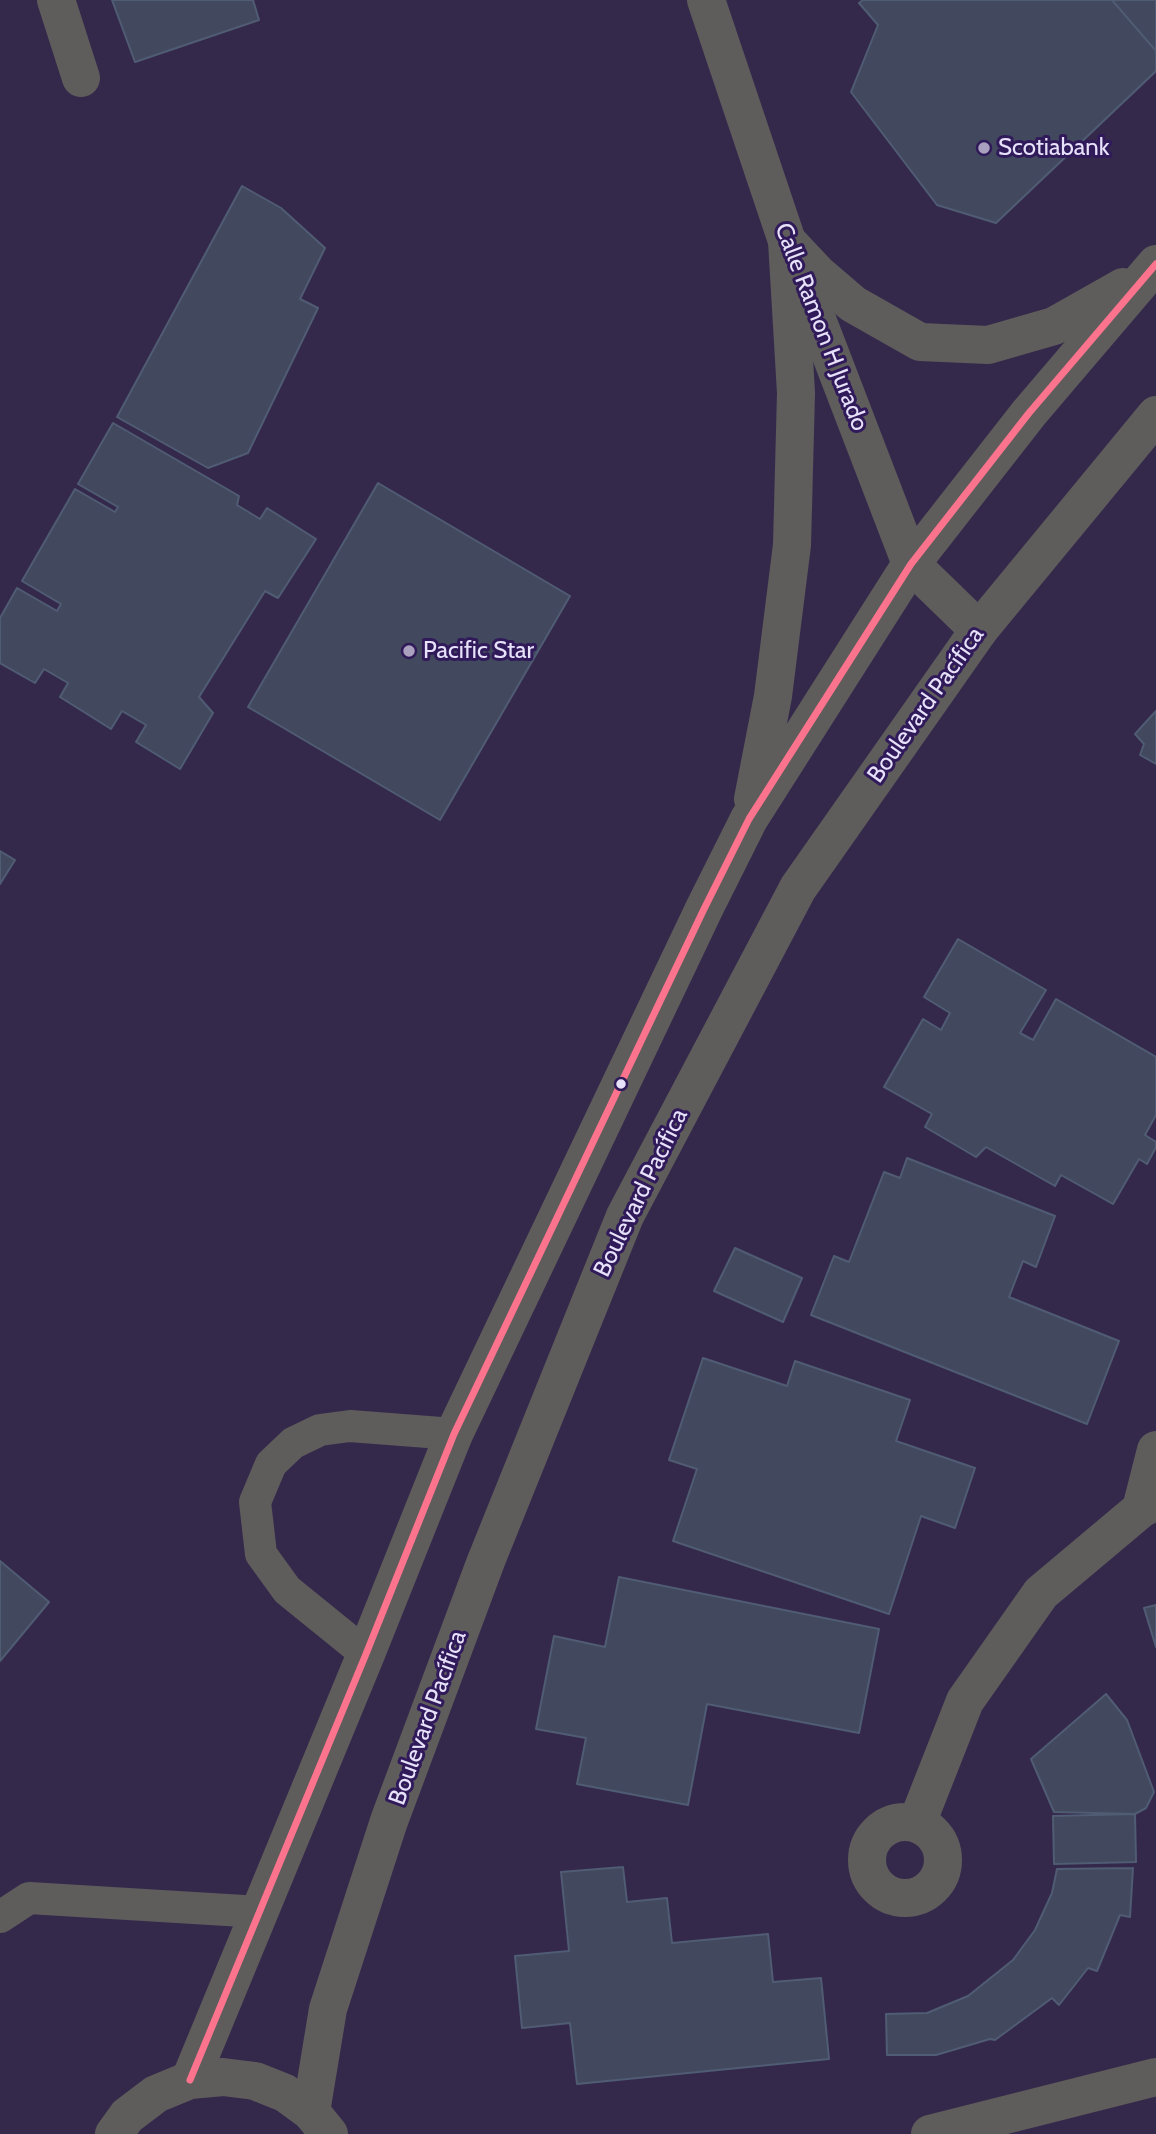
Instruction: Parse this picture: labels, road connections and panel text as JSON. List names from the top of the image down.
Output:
{
  "streets": {
    "street": ["Calle Ramon H Jurado", "Boulevard Pacífica"]
  },
  "crossings": [
    ["Calle Ramon H Jurado", "Boulevard Pacífica"]
  ],
  "places": ["Scotiabank", "Pacific Star"]
}
